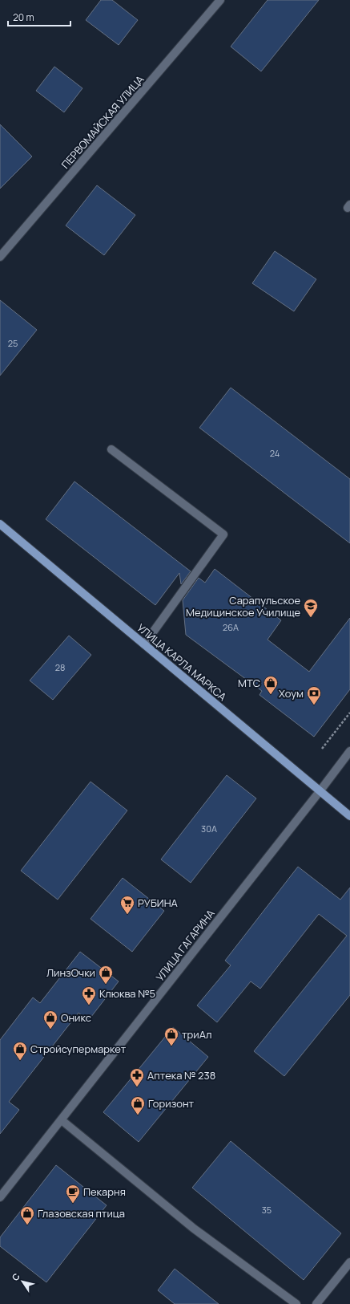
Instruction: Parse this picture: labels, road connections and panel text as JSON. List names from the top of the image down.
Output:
{
  "streets": {
    "main road": ["УЛИЦА КАРЛА МАРКСА"],
    "street": ["ПЕРВОМАЙСКАЯ УЛИЦА", "УЛИЦА ГАГАРИНА"]
  },
  "crossings": [
    ["УЛИЦА КАРЛА МАРКСА", "УЛИЦА ГАГАРИНА"]
  ],
  "places": {
    "school or university": ["Сарапульское Медицинское Училище"],
    "shop": [
      "МТС",
      "ЛинзОчки",
      "Оникс",
      "триАл",
      "Стройсупермаркет",
      "Горизонт",
      "Глазовская птица"
    ],
    "bank": ["Хоум"],
    "supermarket": ["РУБИНА"],
    "pharmacy": ["Клюква №5", "Аптека № 238"],
    "cafe": ["Пекарня"]
  },
  "house_numbers": [
    "25",
    "24",
    "26А",
    "28",
    "30А",
    "35"
  ],
  "scale_bar": "20 m",
  "north": "top left"
}
